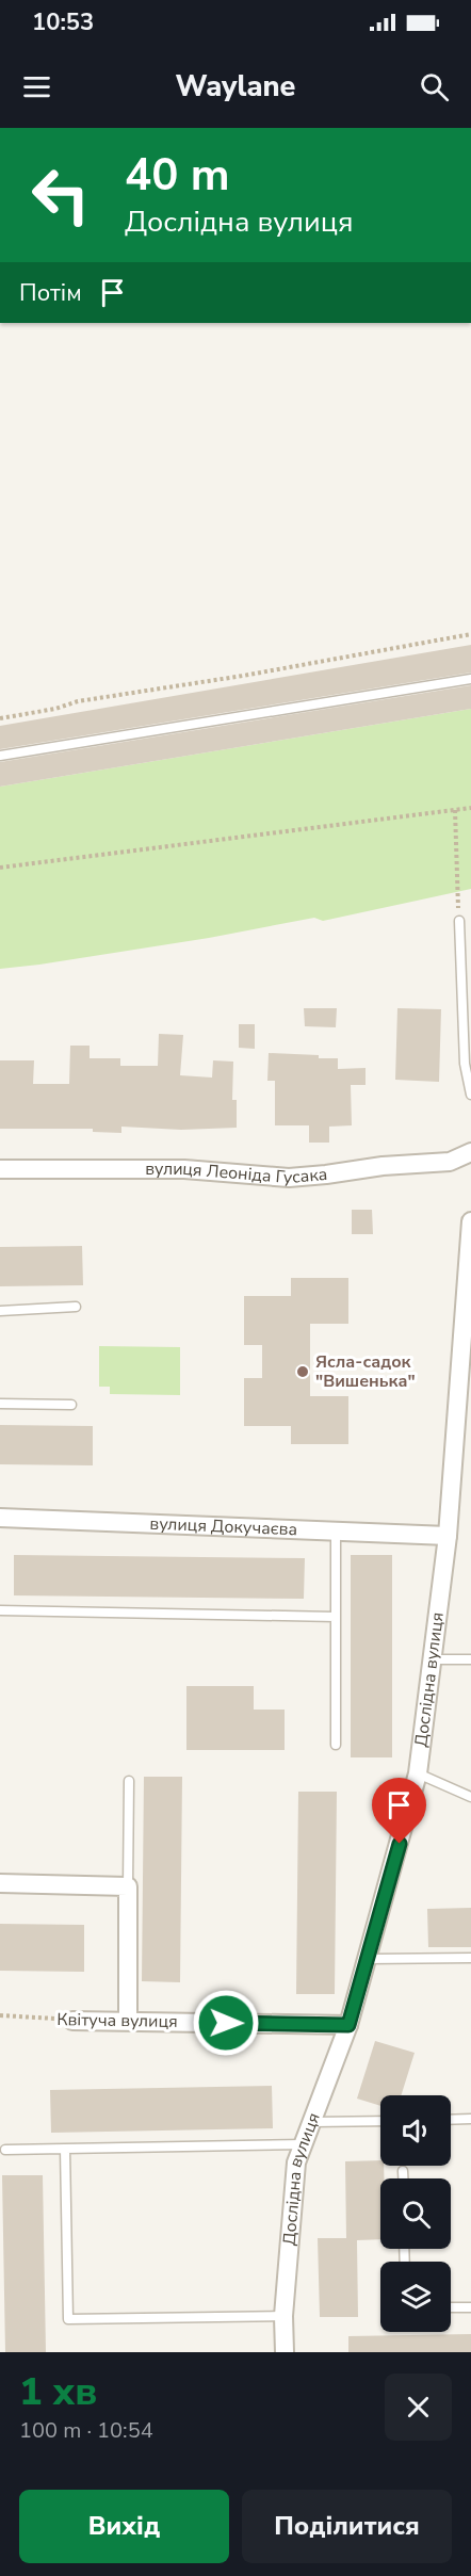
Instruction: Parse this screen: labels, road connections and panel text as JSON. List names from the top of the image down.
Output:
{
  "streets": {
    "street": [
      "вулиця Леоніда Гусака",
      "вулиця Докучаєва",
      "Дослідна вулиця",
      "Квітуча вулиця"
    ]
  },
  "crossings": [
    ["вулиця Докучаєва", "Дослідна вулиця"],
    ["Дослідна вулиця", "Квітуча вулиця"]
  ],
  "places": ["Ясла-садок \"Вишенька\""],
  "page": {
    "status": "10:53",
    "header": "Waylane",
    "turn": ["40 m", "Дослідна вулиця"],
    "then": "Потім",
    "heading": ["1 хв", "100 m · 10:54"],
    "buttons": ["Вихід", "Поділитися"]
  }
}
